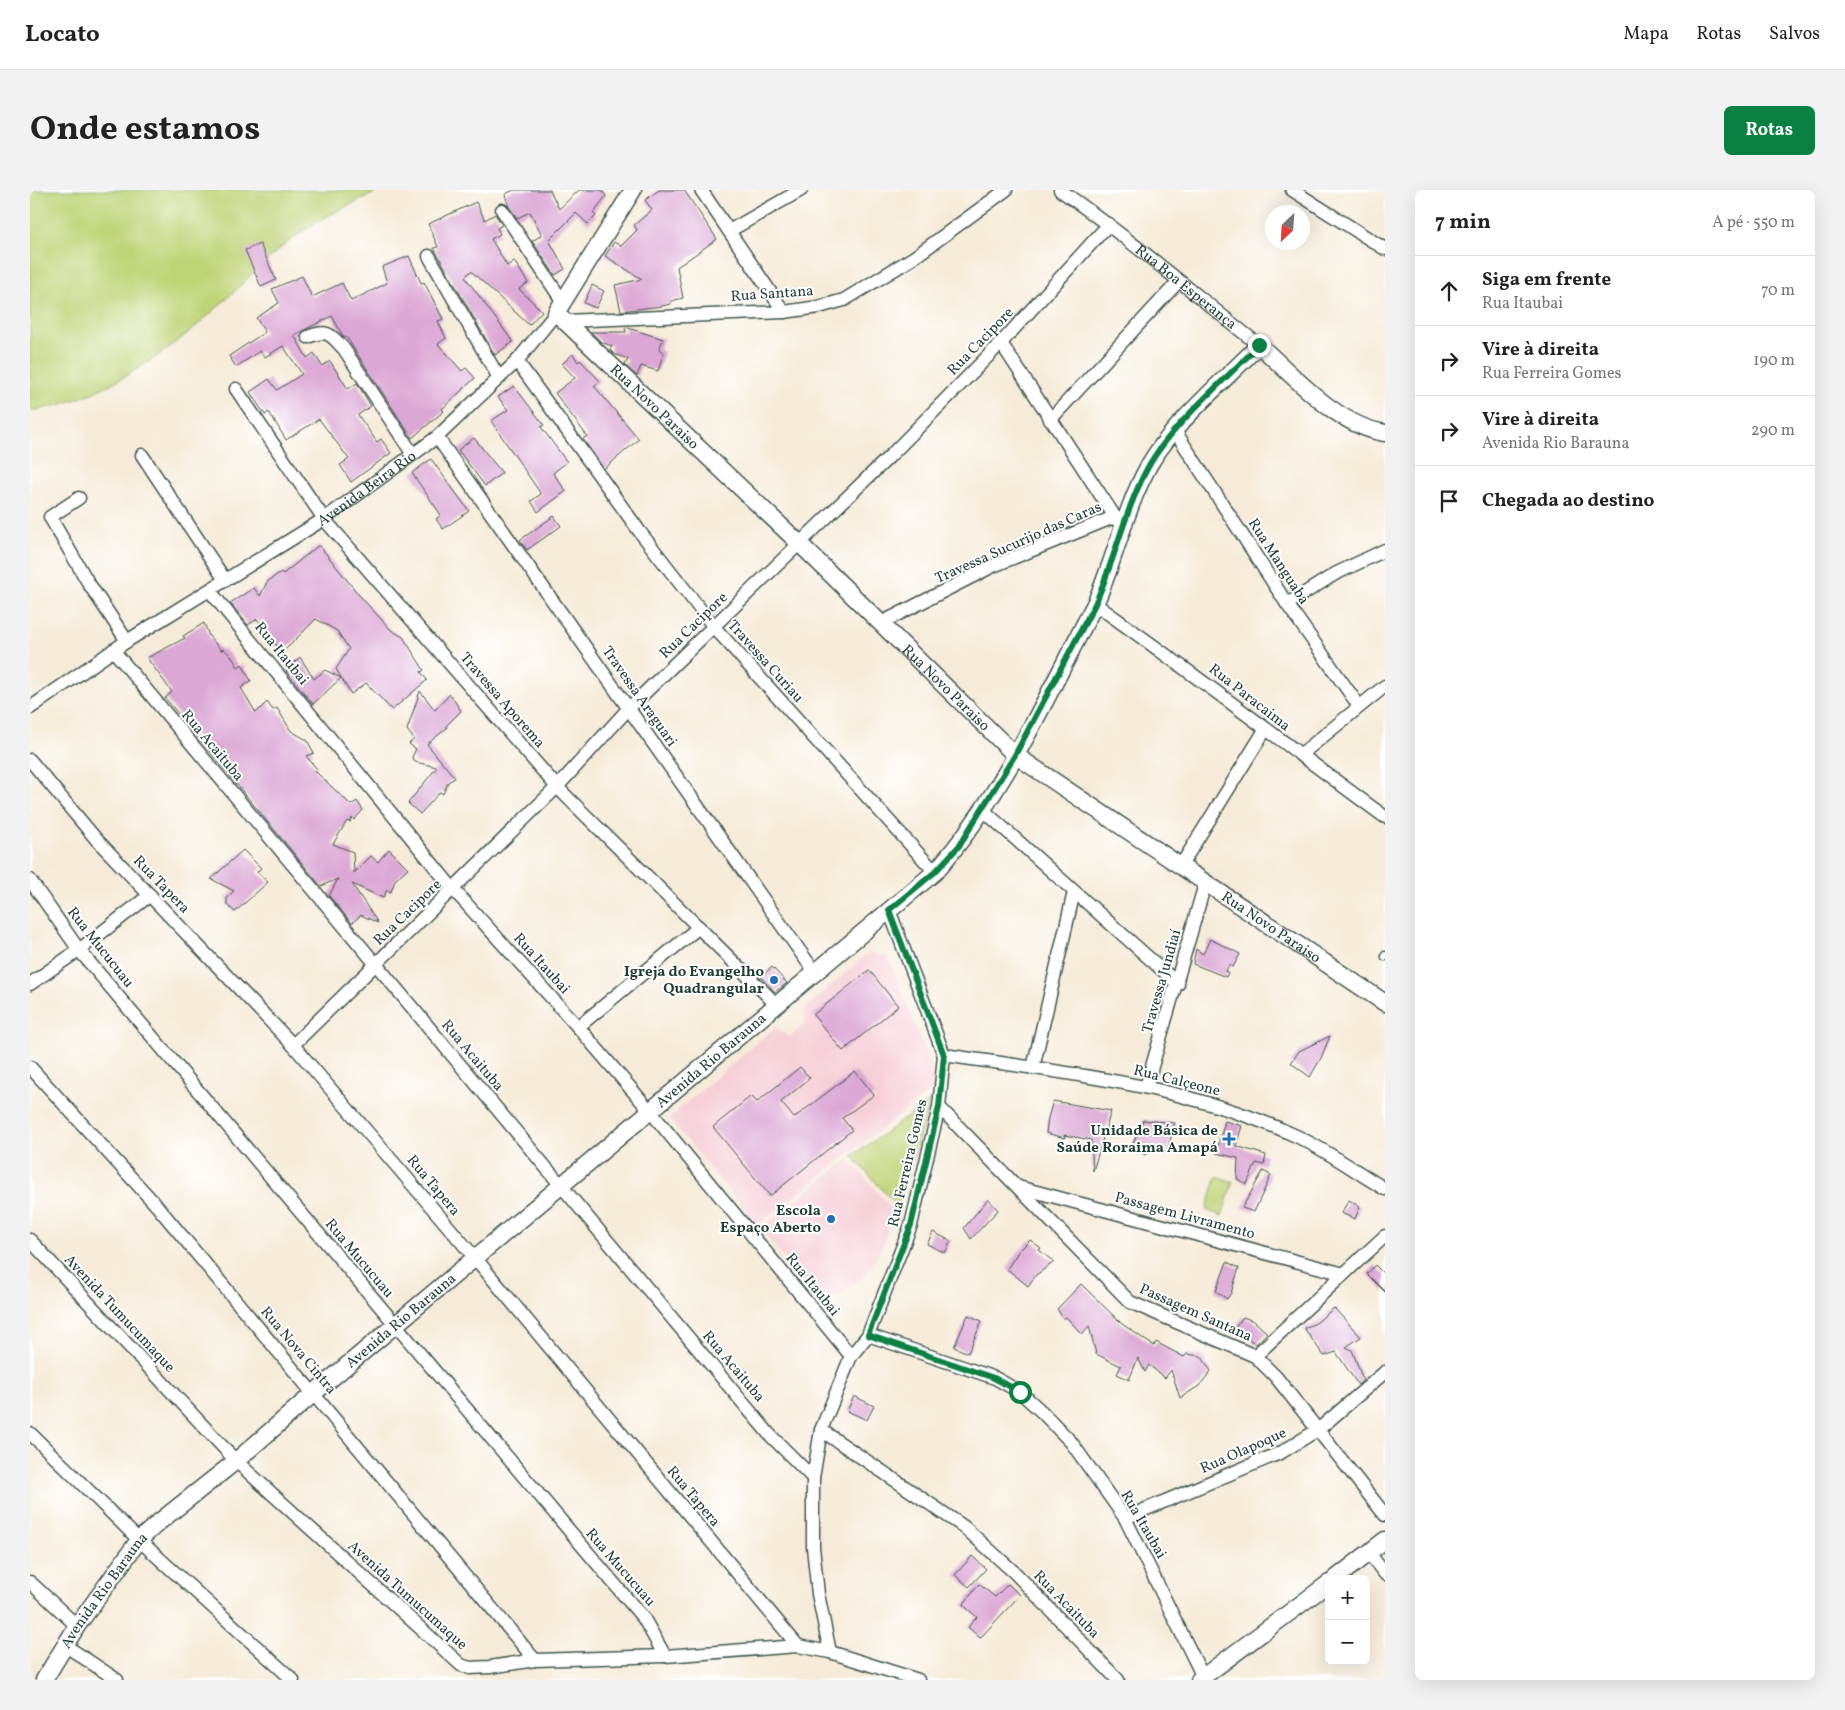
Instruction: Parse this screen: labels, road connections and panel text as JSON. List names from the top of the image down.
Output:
{
  "streets": {
    "street": [
      "Rua Boa Esperança",
      "Rua Santana",
      "Rua Cacipore",
      "Rua Novo Paraiso",
      "Avenida Beira Rio",
      "Travessa Sucurijo das Caras",
      "Rua Manguaba",
      "Rua Itaubai",
      "Travessa Curiau",
      "Travessa Araguari",
      "Rua Paracaima",
      "Travessa Aporema",
      "Rua Acaituba",
      "Rua Tapera",
      "Rua Mucucuau",
      "Travessa Jundiaí",
      "Avenida Rio Barauna",
      "Rua Calçeone",
      "Rua Ferreira Gomes",
      "Passagem Livramento",
      "Passagem Santana",
      "Avenida Tumucumaque",
      "Rua Nova Cintra",
      "Rua Olapoque"
    ]
  },
  "crossings": [
    ["Rua Boa Esperança", "Rua Cacipore"],
    ["Rua Boa Esperança", "Avenida Rio Barauna"],
    ["Rua Santana", "Rua Novo Paraiso"],
    ["Rua Santana", "Avenida Beira Rio"],
    ["Rua Cacipore", "Rua Novo Paraiso"],
    ["Rua Cacipore", "Travessa Sucurijo das Caras"],
    ["Rua Cacipore", "Rua Itaubai"],
    ["Rua Cacipore", "Travessa Curiau"],
    ["Rua Cacipore", "Travessa Araguari"],
    ["Rua Cacipore", "Travessa Aporema"],
    ["Rua Cacipore", "Rua Acaituba"],
    ["Rua Cacipore", "Rua Tapera"],
    ["Rua Novo Paraiso", "Avenida Beira Rio"],
    ["Rua Novo Paraiso", "Travessa Sucurijo das Caras"],
    ["Rua Novo Paraiso", "Travessa Jundiaí"],
    ["Rua Novo Paraiso", "Avenida Rio Barauna"],
    ["Avenida Beira Rio", "Rua Itaubai"],
    ["Avenida Beira Rio", "Travessa Curiau"],
    ["Avenida Beira Rio", "Travessa Araguari"],
    ["Avenida Beira Rio", "Travessa Aporema"],
    ["Avenida Beira Rio", "Rua Acaituba"],
    ["Travessa Sucurijo das Caras", "Avenida Rio Barauna"],
    ["Rua Manguaba", "Avenida Rio Barauna"],
    ["Rua Itaubai", "Avenida Rio Barauna"],
    ["Rua Itaubai", "Rua Ferreira Gomes"],
    ["Rua Itaubai", "Rua Olapoque"],
    ["Travessa Curiau", "Avenida Rio Barauna"],
    ["Travessa Araguari", "Avenida Rio Barauna"],
    ["Rua Paracaima", "Avenida Rio Barauna"],
    ["Travessa Aporema", "Avenida Rio Barauna"],
    ["Rua Acaituba", "Avenida Rio Barauna"],
    ["Rua Acaituba", "Rua Ferreira Gomes"],
    ["Rua Tapera", "Avenida Rio Barauna"],
    ["Rua Tapera", "Avenida Tumucumaque"],
    ["Rua Mucucuau", "Avenida Rio Barauna"],
    ["Rua Mucucuau", "Avenida Tumucumaque"],
    ["Travessa Jundiaí", "Rua Calçeone"],
    ["Avenida Rio Barauna", "Rua Ferreira Gomes"],
    ["Avenida Rio Barauna", "Avenida Tumucumaque"],
    ["Avenida Rio Barauna", "Rua Nova Cintra"],
    ["Rua Calçeone", "Rua Ferreira Gomes"],
    ["Rua Ferreira Gomes", "Passagem Santana"],
    ["Rua Ferreira Gomes", "Avenida Tumucumaque"],
    ["Passagem Livramento", "Passagem Santana"],
    ["Passagem Santana", "Rua Olapoque"],
    ["Avenida Tumucumaque", "Rua Nova Cintra"]
  ],
  "places": {
    "other": ["Igreja do Evangelho Quadrangular", "Escola Espaço Aberto"],
    "health": ["Unidade Básica de Saúde Roraima Amapá"]
  },
  "north": "bottom left",
  "page": {
    "header": "Locato",
    "nav": ["Mapa", "Rotas", "Salvos"],
    "title": "Onde estamos",
    "buttons": "Rotas",
    "heading": ["7 min", "A pé · 550 m"],
    "list": [
      ["Siga em frente", "Rua Itaubai", "70 m"],
      ["Vire à direita", "Rua Ferreira Gomes", "190 m"],
      ["Vire à direita", "Avenida Rio Barauna", "290 m"],
      "Chegada ao destino"
    ],
    "map_buttons": ["+", "−"]
  }
}
